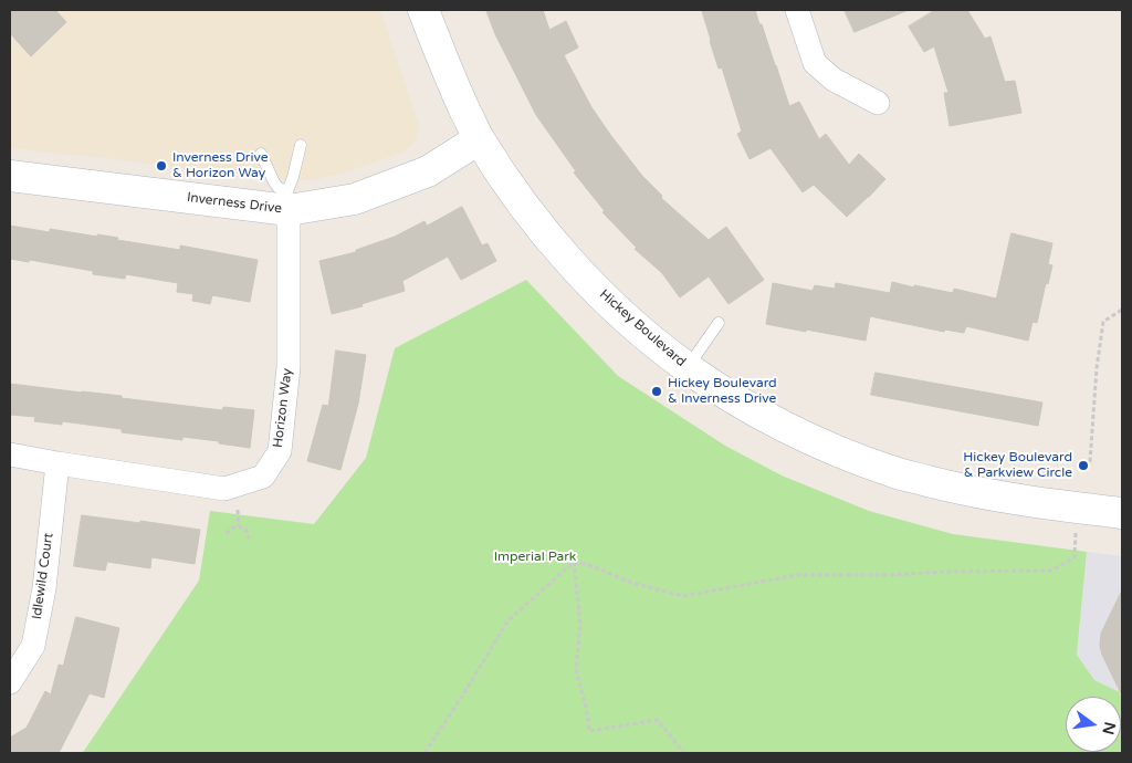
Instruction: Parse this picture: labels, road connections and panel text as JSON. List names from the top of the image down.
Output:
{
  "streets": {
    "main road": ["Inverness Drive", "Hickey Boulevard"],
    "street": ["Horizon Way", "Idlewild Court"]
  },
  "crossings": [
    ["Inverness Drive", "Hickey Boulevard"],
    ["Inverness Drive", "Horizon Way"],
    ["Horizon Way", "Idlewild Court"]
  ],
  "parks": ["Imperial Park"],
  "places": ["Inverness Drive & Horizon Way", "Hickey Boulevard & Inverness Drive", "Hickey Boulevard & Parkview Circle"],
  "north": "right"
}
